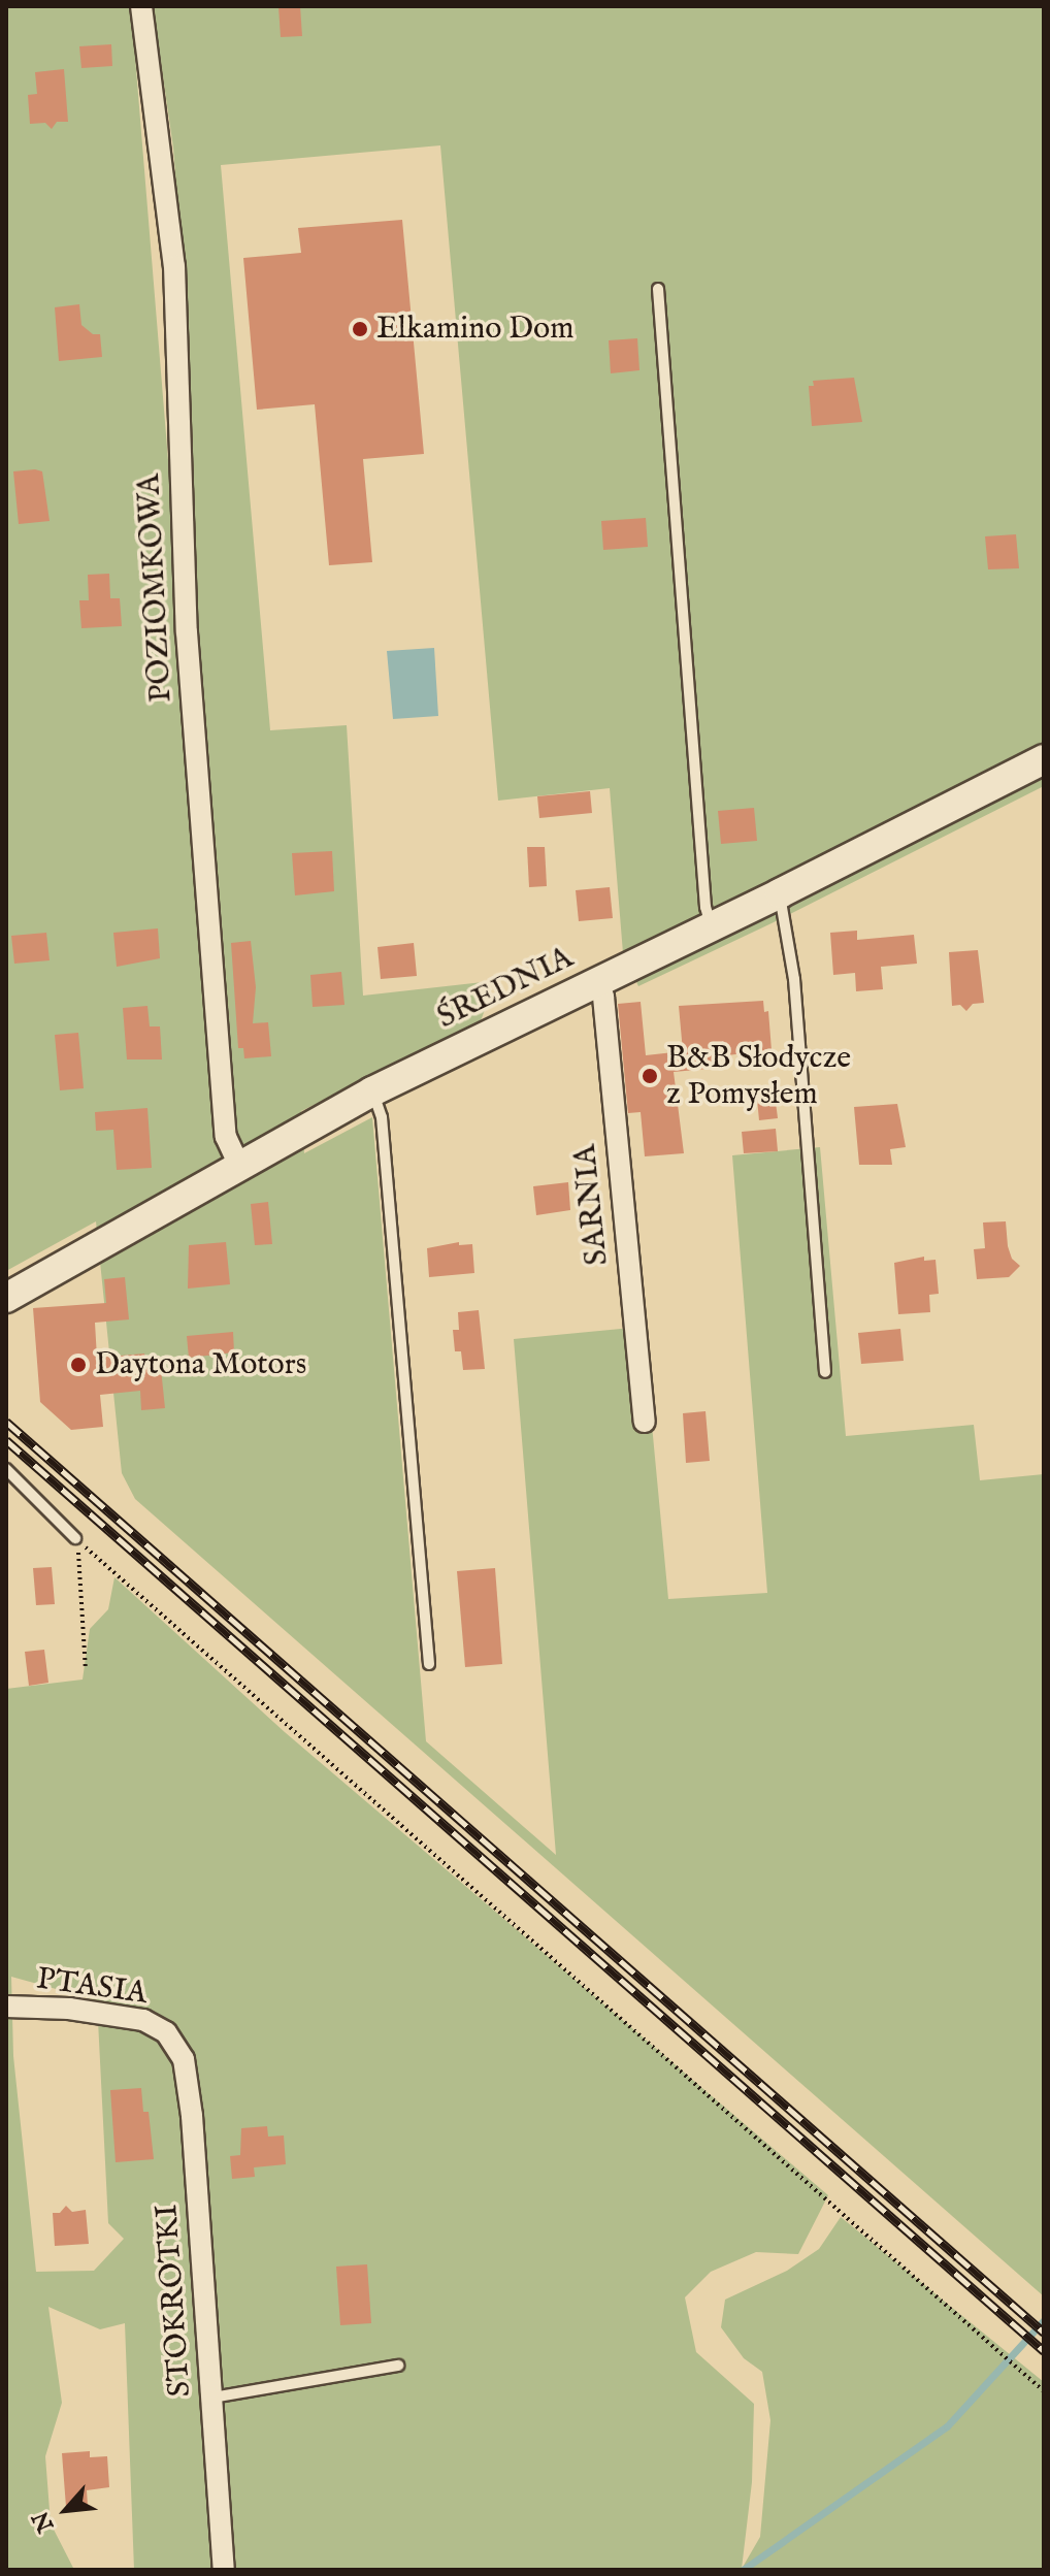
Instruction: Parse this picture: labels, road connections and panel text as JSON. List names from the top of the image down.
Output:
{
  "streets": {
    "street": [
      "POZIOMKOWA",
      "ŚREDNIA",
      "SARNIA",
      "PTASIA",
      "STOKROTKI"
    ]
  },
  "crossings": [
    ["POZIOMKOWA", "ŚREDNIA"],
    ["ŚREDNIA", "SARNIA"],
    ["PTASIA", "STOKROTKI"]
  ],
  "places": ["Elkamino Dom", "B&B Słodycze z Pomysłem", "Daytona Motors"],
  "north": "bottom left"
}
